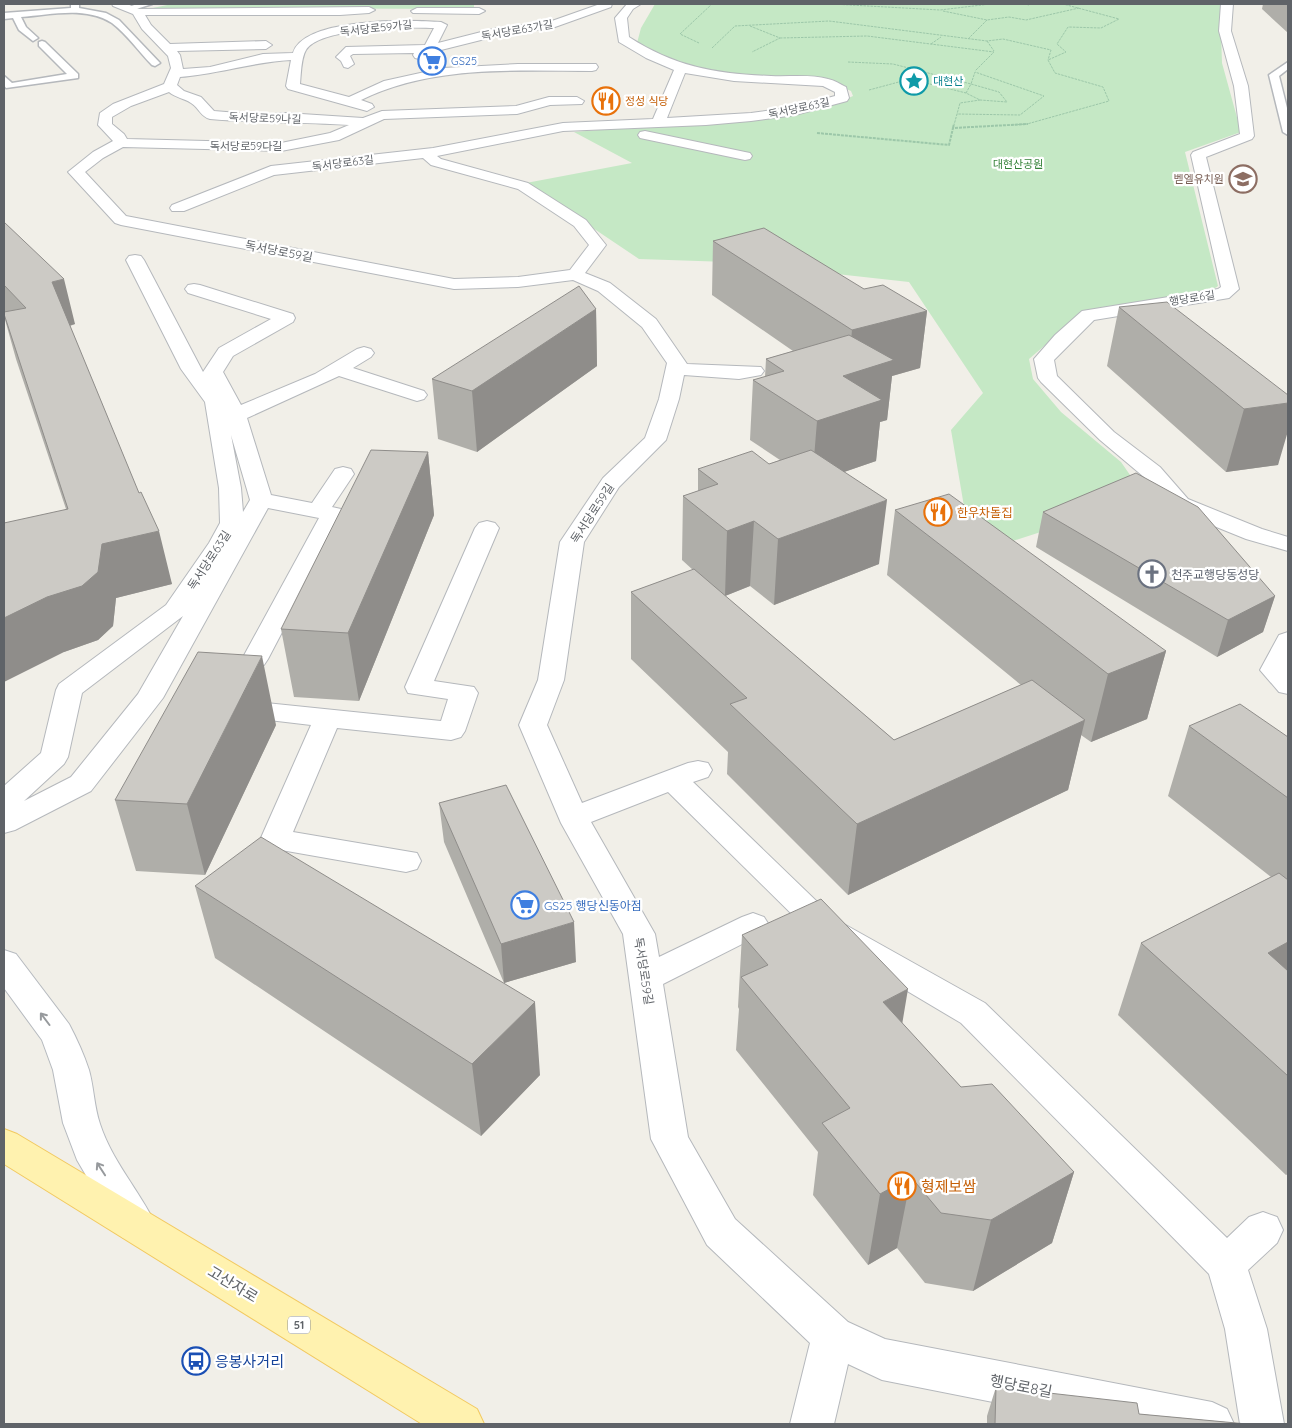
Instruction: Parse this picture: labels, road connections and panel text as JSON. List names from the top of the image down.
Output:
{
  "streets": {
    "main road": ["고산자로", "51"],
    "street": [
      "독서당로59가길",
      "독서당로63가길",
      "독서당로63길",
      "독서당로59나길",
      "독서당로59다길",
      "독서당로59길",
      "행당로6길",
      "행당로8길"
    ]
  },
  "crossings": [
    ["독서당로59가길", "독서당로63가길"],
    ["독서당로59나길", "독서당로59다길"],
    ["독서당로59다길", "독서당로59길"],
    ["독서당로59길", "행당로8길"]
  ],
  "parks": ["대현산공원"],
  "places": {
    "supermarket": ["GS25", "GS25 행당신동아점"],
    "place": ["대현산"],
    "restaurant": ["정성 식당", "한우차돌집", "형제보쌈"],
    "school or university": ["벧엘유치원"],
    "church": ["천주교행당동성당"],
    "bus stop": ["응봉사거리"]
  }
}
